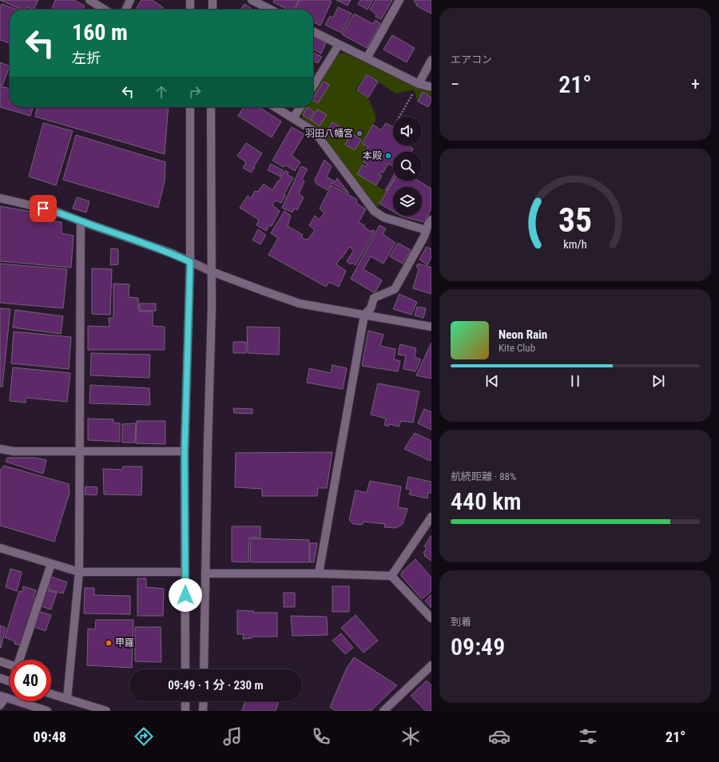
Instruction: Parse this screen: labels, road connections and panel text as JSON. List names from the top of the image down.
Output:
{
  "places": ["羽田八幡宮", "本殿", "甲羅"],
  "page": {
    "tile": [
      "エアコン",
      ["航続距離 · 88%", "440 km"],
      ["到着", "09:49"]
    ],
    "turn": ["160 m", "左折"],
    "heat": ["−", "21°", "+"],
    "song": ["Neon Rain", "Kite Club"],
    "limit": "40",
    "trip": "09:49 · 1 分 · 230 m",
    "tabs": ["09:48", "21°"],
    "gauge": ["35", "km/h"]
  }
}
